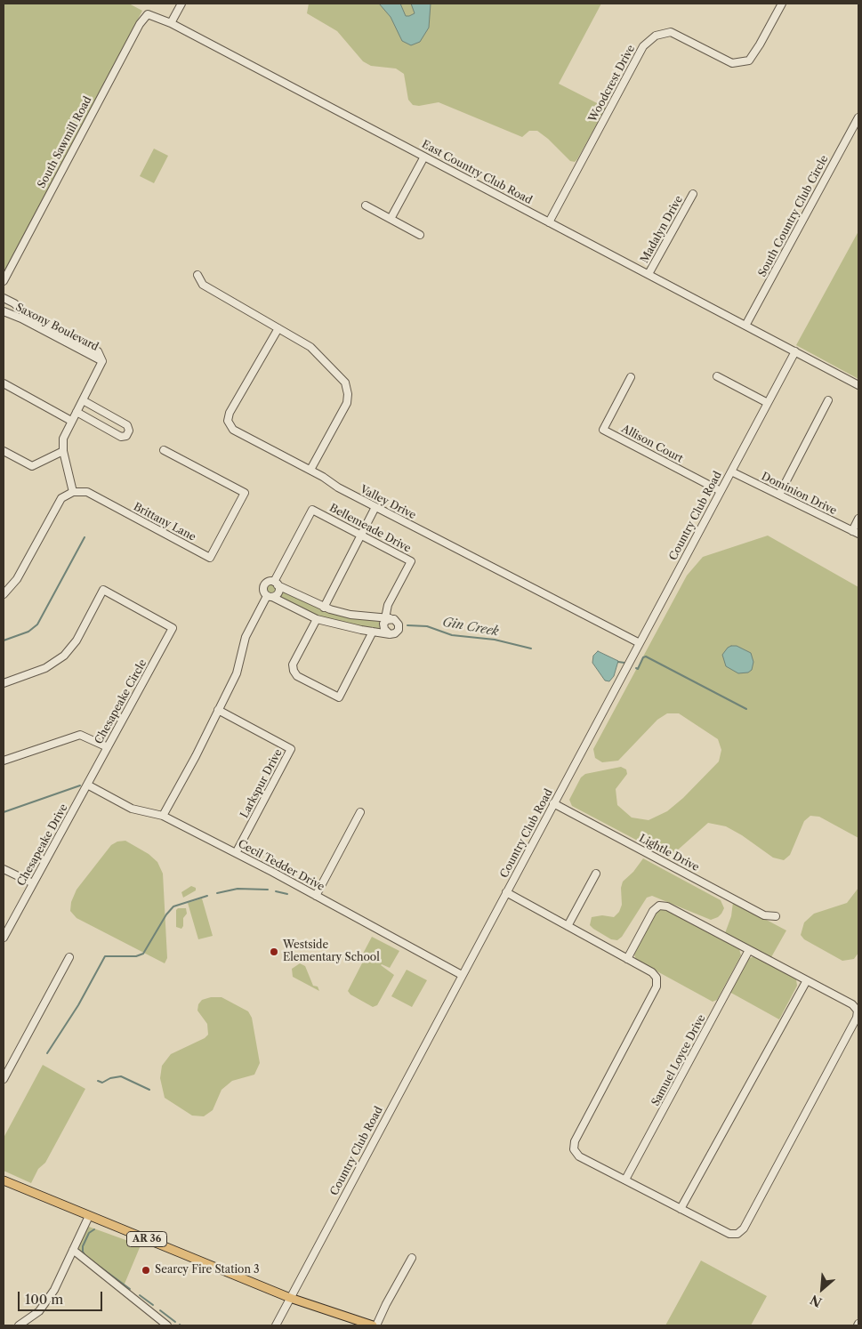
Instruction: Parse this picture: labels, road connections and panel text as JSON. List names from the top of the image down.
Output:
{
  "streets": {
    "main road": ["AR 36"],
    "street": [
      "Woodcrest Drive",
      "South Sawmill Road",
      "East Country Club Road",
      "South Country Club Circle",
      "Madalyn Drive",
      "Saxony Boulevard",
      "Allison Court",
      "Dominion Drive",
      "Valley Drive",
      "Country Club Road",
      "Brittany Lane",
      "Bellemeade Drive",
      "Chesapeake Circle",
      "Larkspur Drive",
      "Chesapeake Drive",
      "Lightle Drive",
      "Cecil Tedder Drive",
      "Samuel Loyce Drive"
    ]
  },
  "crossings": [
    ["Woodcrest Drive", "East Country Club Road"],
    ["South Sawmill Road", "East Country Club Road"],
    ["East Country Club Road", "South Country Club Circle"],
    ["East Country Club Road", "Madalyn Drive"],
    ["East Country Club Road", "Country Club Road"],
    ["Saxony Boulevard", "Brittany Lane"],
    ["Allison Court", "Country Club Road"],
    ["Dominion Drive", "Country Club Road"],
    ["Valley Drive", "Country Club Road"],
    ["Country Club Road", "Lightle Drive"],
    ["Country Club Road", "Cecil Tedder Drive"],
    ["Country Club Road", "AR 36"],
    ["Chesapeake Circle", "Chesapeake Drive"],
    ["Chesapeake Circle", "Cecil Tedder Drive"],
    ["Larkspur Drive", "Cecil Tedder Drive"],
    ["Chesapeake Drive", "Cecil Tedder Drive"]
  ],
  "water": ["Gin Creek"],
  "places": ["Westside Elementary School", "Searcy Fire Station 3"],
  "scale_bar": "100 m",
  "north": "bottom left"
}
